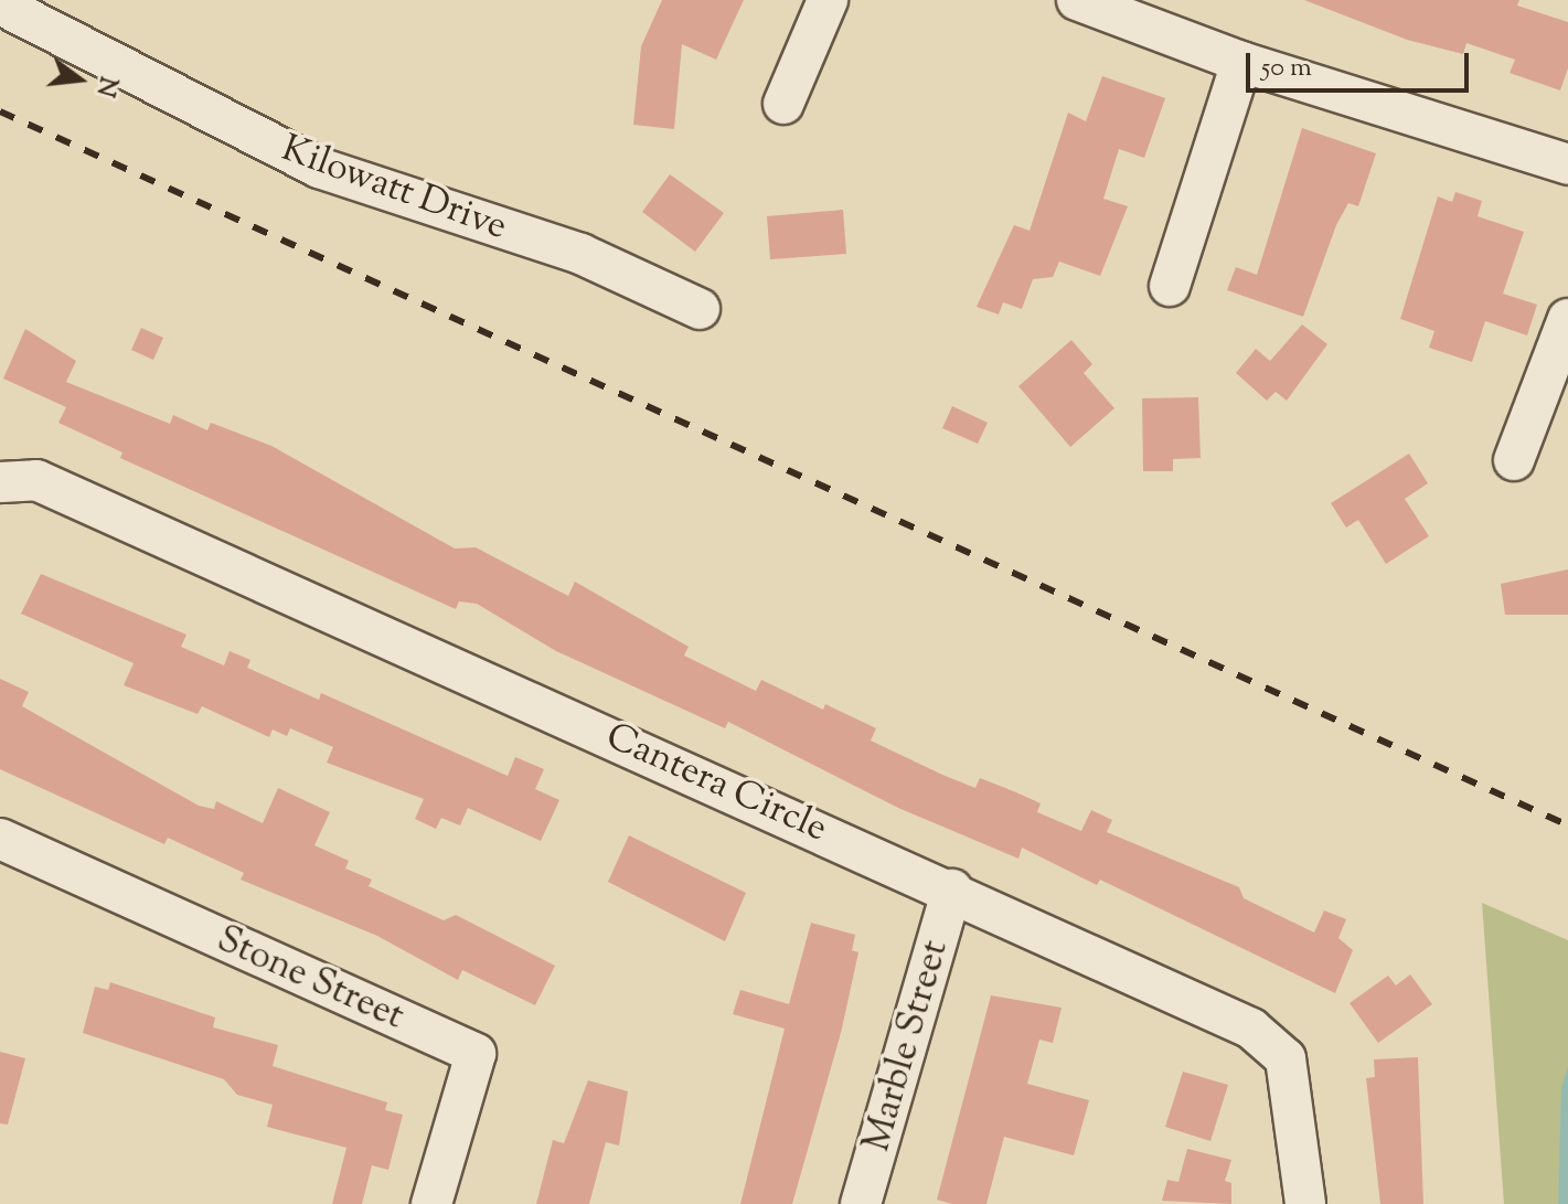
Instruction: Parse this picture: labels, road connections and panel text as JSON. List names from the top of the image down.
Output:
{
  "streets": {
    "street": [
      "Kilowatt Drive",
      "Cantera Circle",
      "Stone Street",
      "Marble Street"
    ]
  },
  "crossings": [
    ["Cantera Circle", "Marble Street"]
  ],
  "scale_bar": "50 m",
  "north": "right"
}
